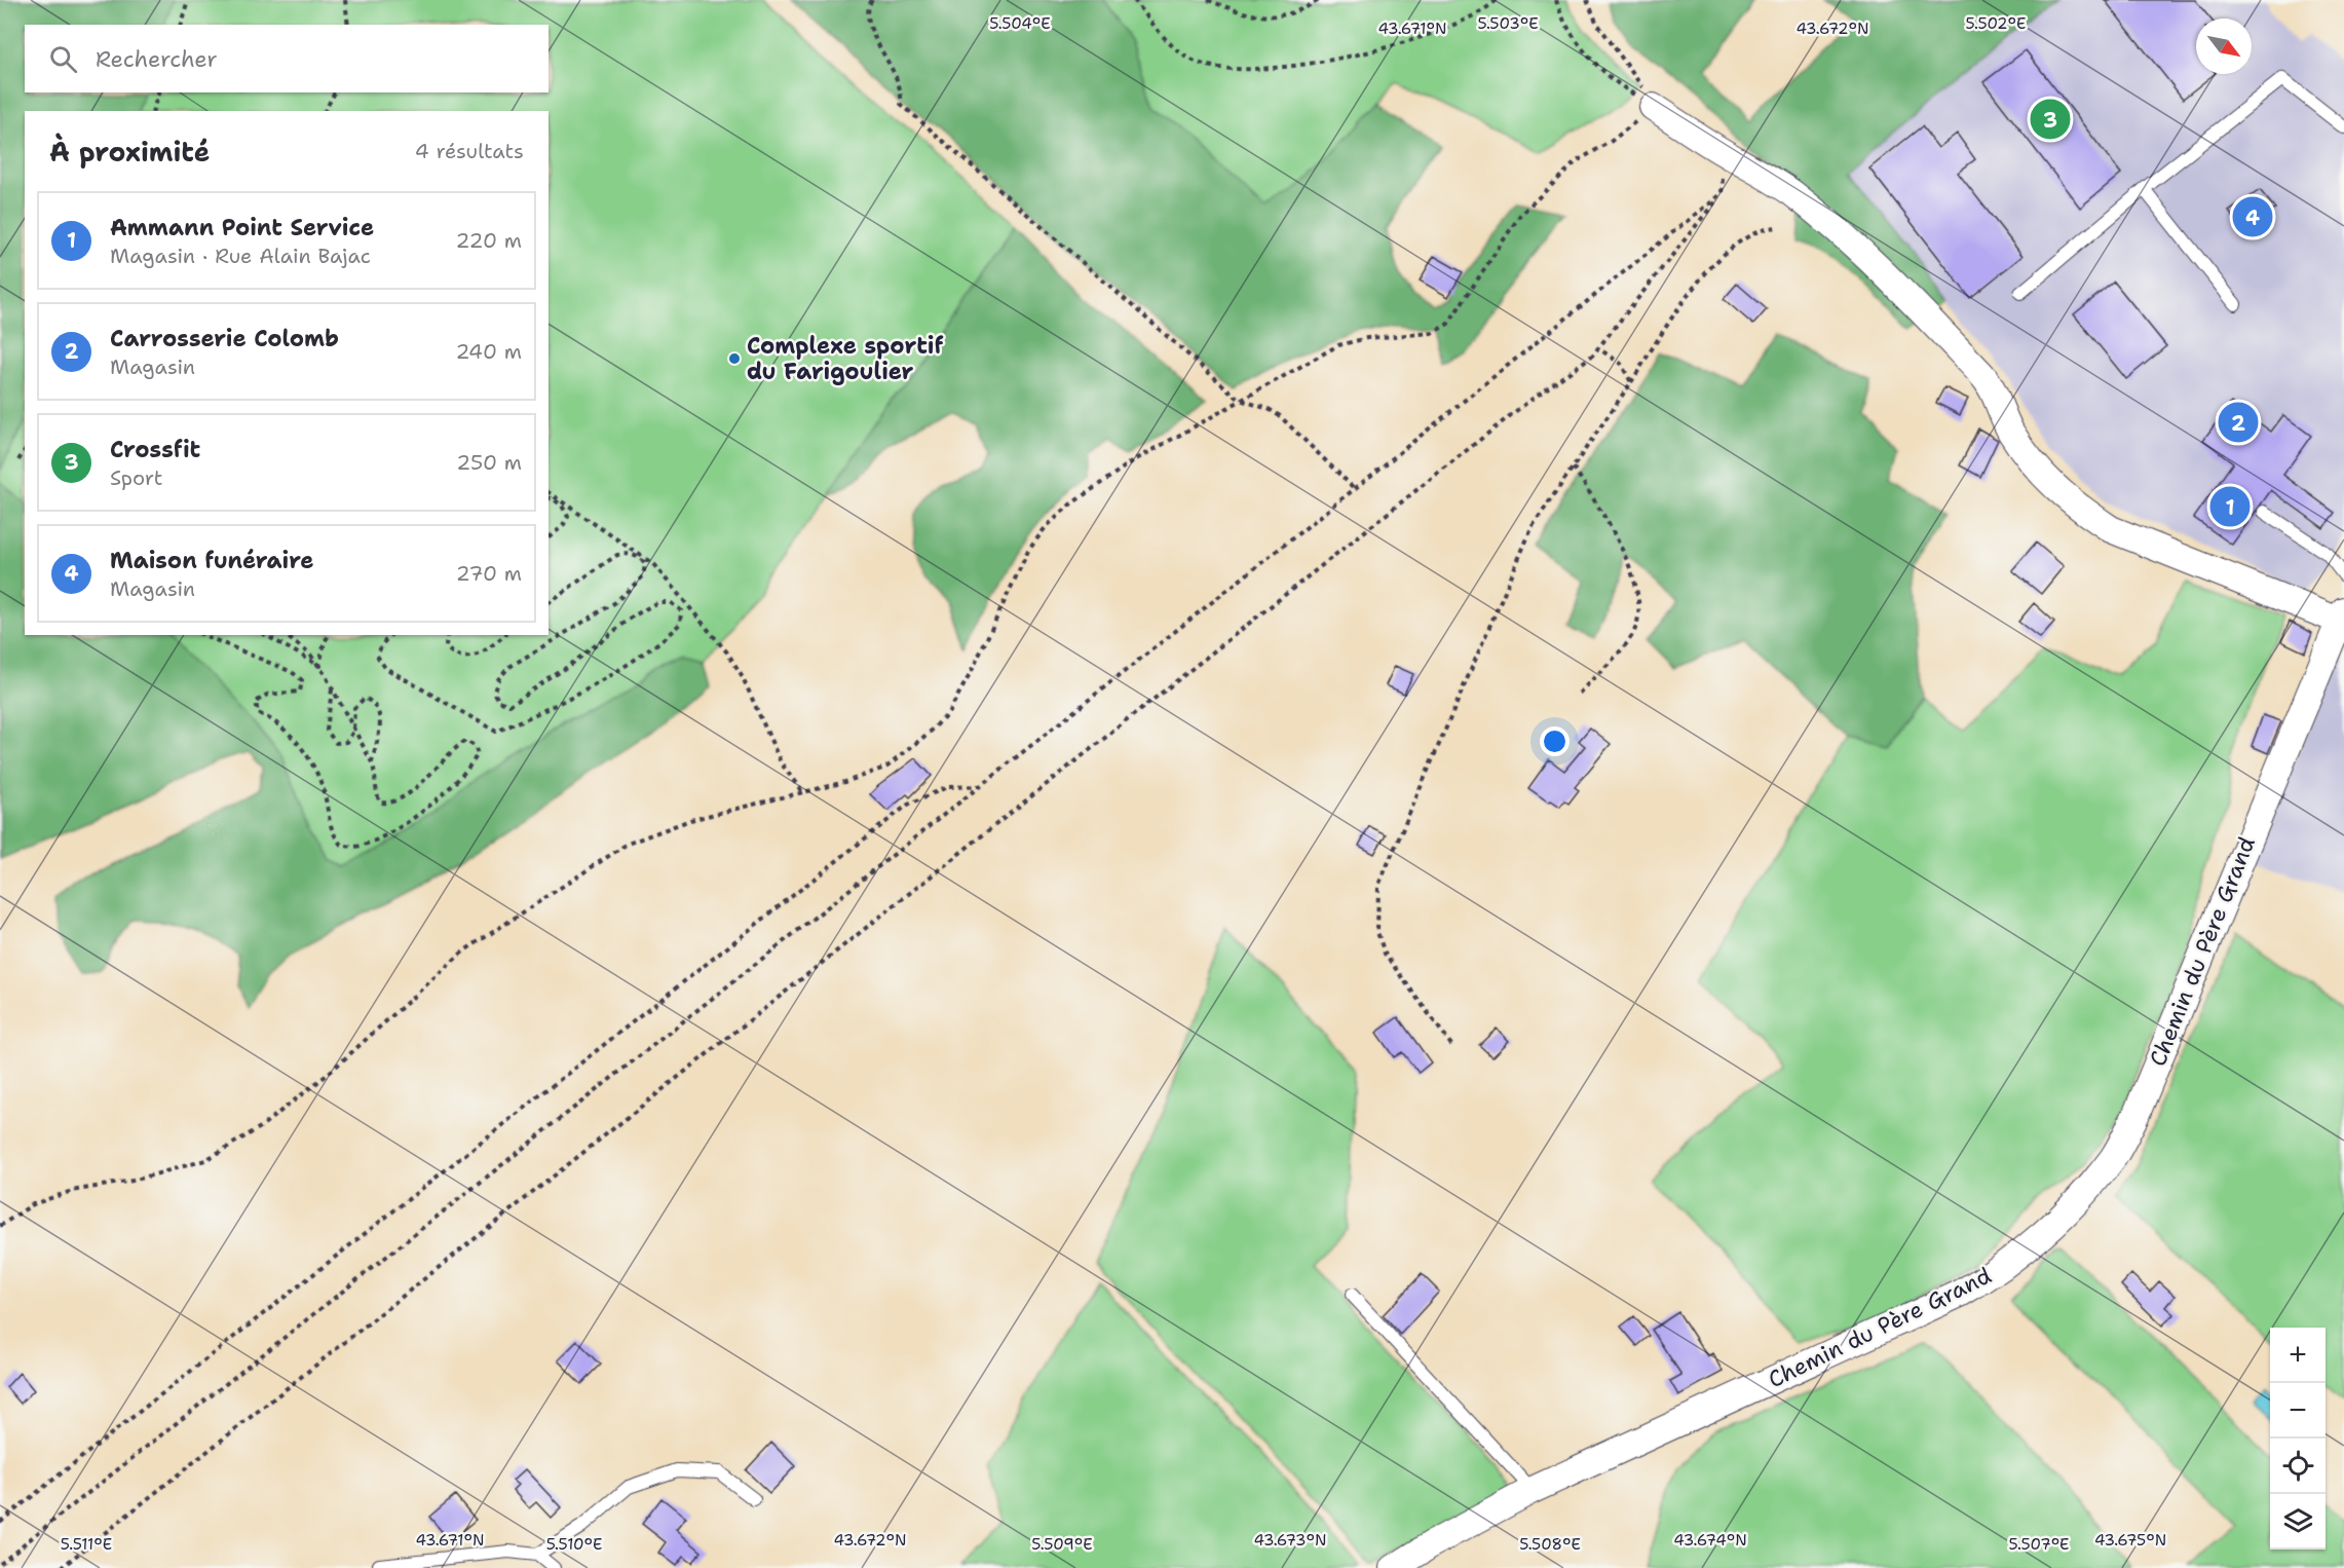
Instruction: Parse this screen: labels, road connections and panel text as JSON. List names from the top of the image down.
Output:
{
  "streets": {
    "street": ["Chemin du Père Grand"]
  },
  "places": ["Complexe sportif du Farigoulier"],
  "north": "bottom right",
  "page": {
    "search": "Rechercher",
    "pins": [
      "3",
      "4",
      "2",
      "1"
    ],
    "heading": ["À proximité", "4 résultats"],
    "list": [
      {
        "mark": "1",
        "name": "Ammann Point Service",
        "note": "Magasin · Rue Alain Bajac",
        "value": "220 m"
      },
      {
        "mark": "2",
        "name": "Carrosserie Colomb",
        "note": "Magasin",
        "value": "240 m"
      },
      {
        "mark": "3",
        "name": "Crossfit",
        "note": "Sport",
        "value": "250 m"
      },
      {
        "mark": "4",
        "name": "Maison funéraire",
        "note": "Magasin",
        "value": "270 m"
      }
    ],
    "map_buttons": ["+", "−"]
  },
  "coordinates": [
    "5.503°E",
    "5.504°E",
    "5.502°E",
    "43.671°N",
    "43.672°N",
    "43.673°N",
    "43.674°N",
    "43.675°N",
    "5.511°E",
    "5.510°E",
    "5.509°E",
    "5.508°E",
    "5.507°E"
  ]
}
